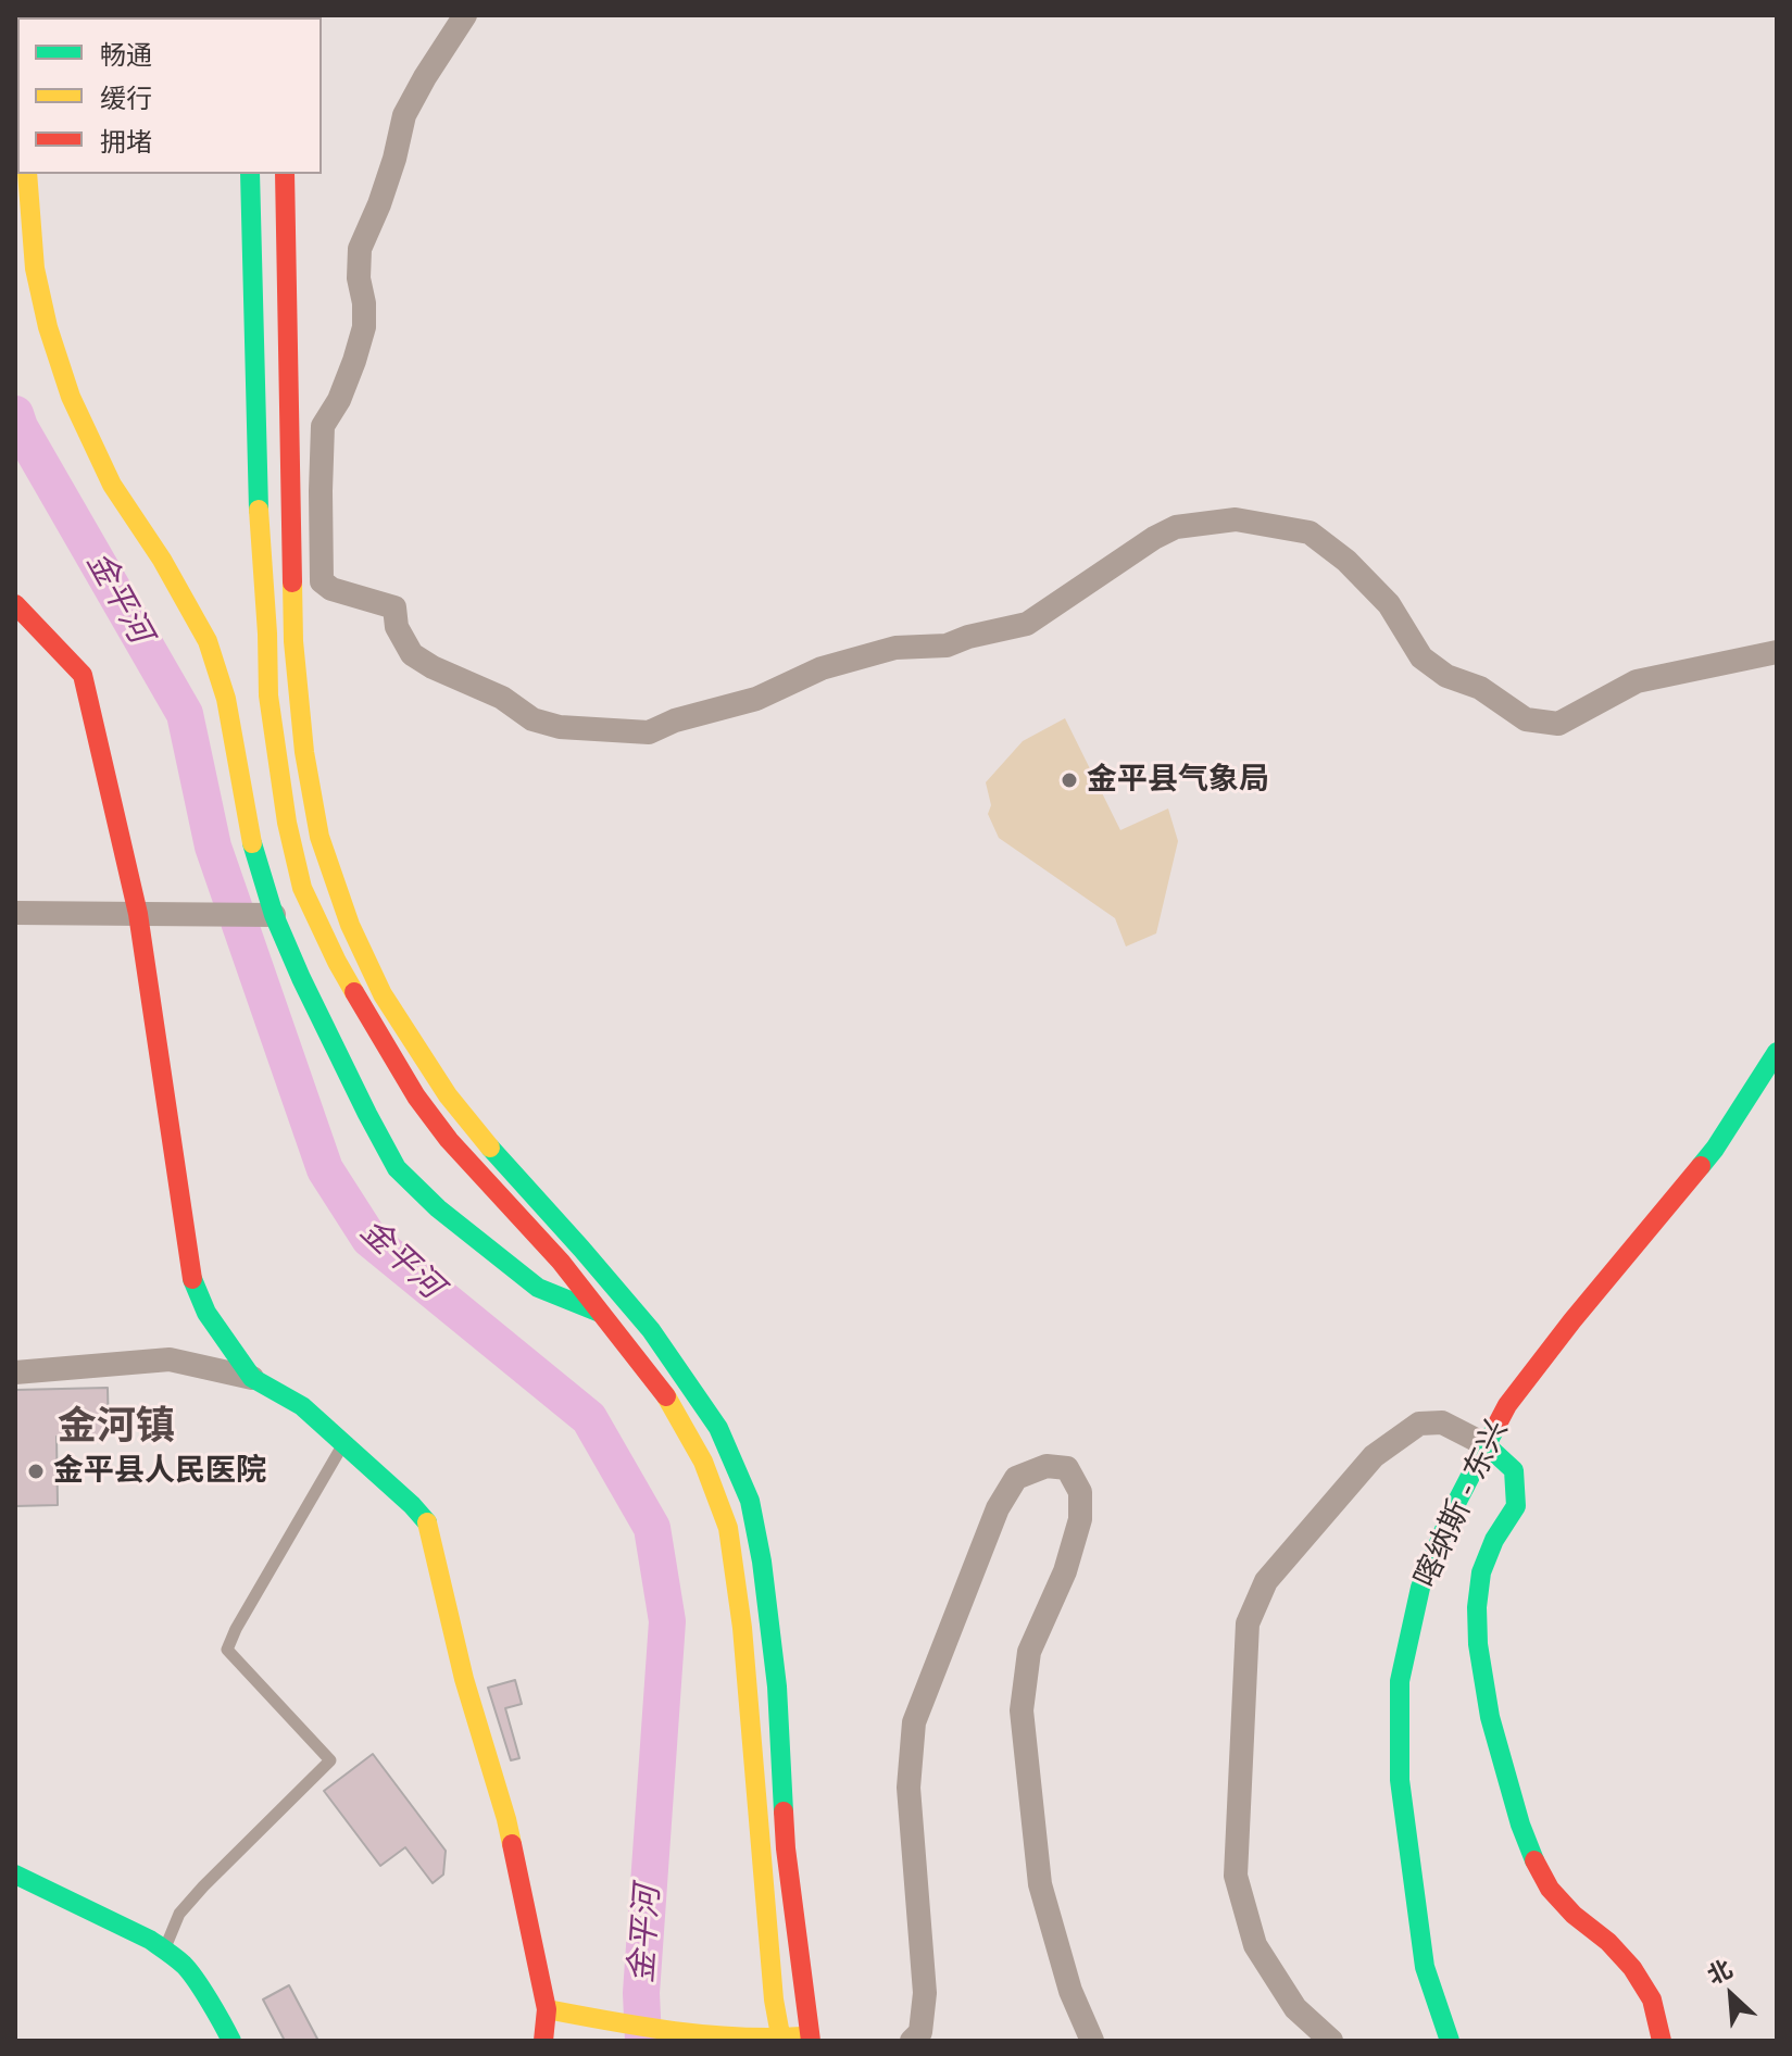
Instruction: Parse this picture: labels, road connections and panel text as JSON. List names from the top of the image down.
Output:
{
  "streets": {
    "main road": ["喀纳斯 - 东兴"]
  },
  "districts": ["金河镇"],
  "water": ["金平河"],
  "places": ["金平县气象局", "金平县人民医院"],
  "legend": ["畅通", "缓行", "拥堵"],
  "north": "top left"
}
